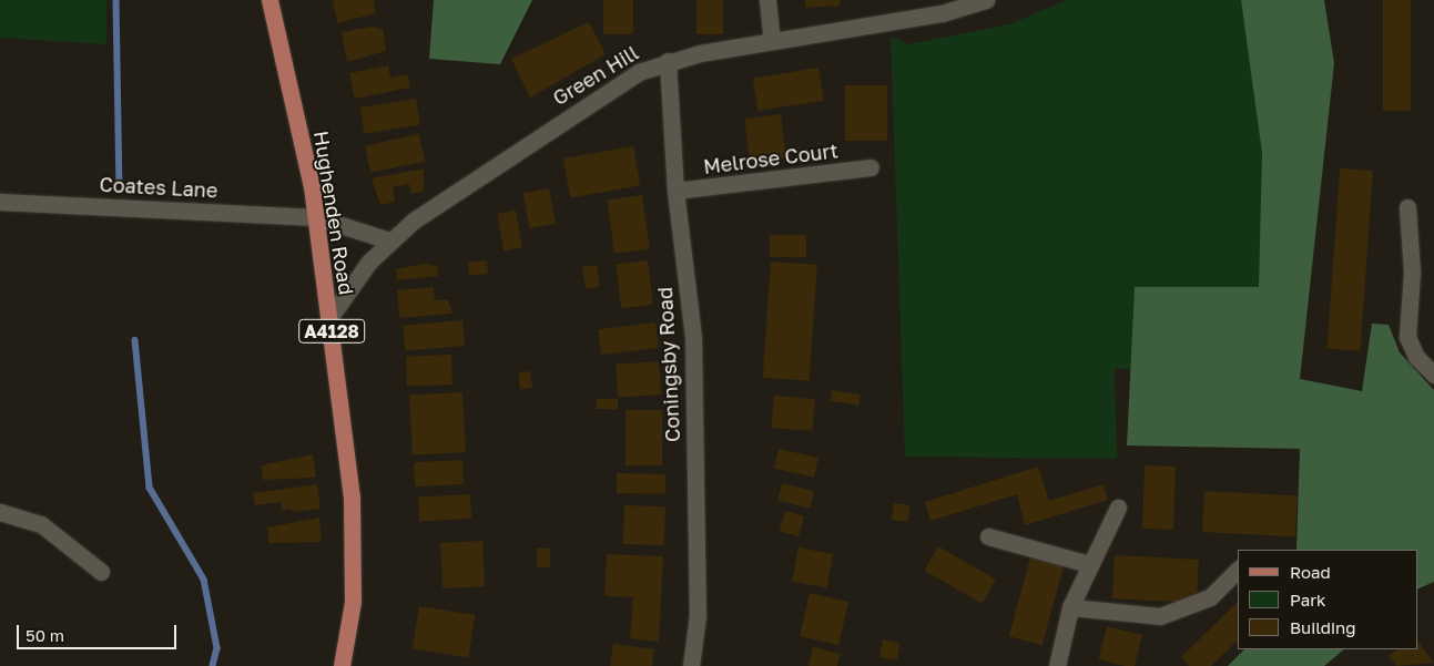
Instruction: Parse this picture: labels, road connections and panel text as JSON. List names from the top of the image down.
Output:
{
  "streets": {
    "main road": ["Hughenden Road", "A4128"],
    "street": [
      "Green Hill",
      "Melrose Court",
      "Coates Lane",
      "Coningsby Road"
    ]
  },
  "crossings": [
    ["Green Hill", "Coates Lane"],
    ["Green Hill", "Hughenden Road"],
    ["Green Hill", "Coningsby Road"],
    ["Melrose Court", "Coningsby Road"],
    ["Coates Lane", "Hughenden Road"]
  ],
  "legend": ["Road", "Park", "Building"],
  "scale_bar": "50 m"
}
